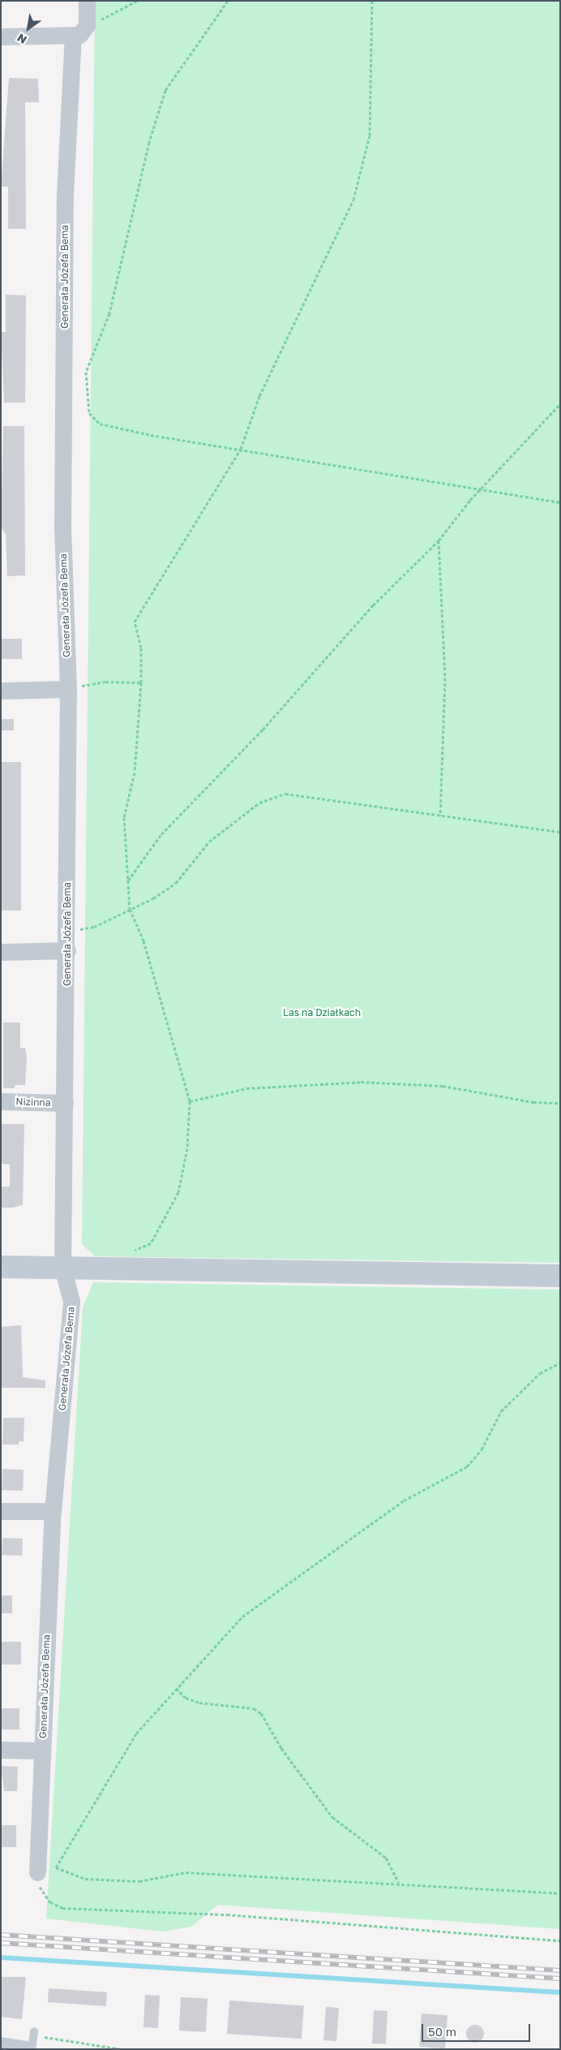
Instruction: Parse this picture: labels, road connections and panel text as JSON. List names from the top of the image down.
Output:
{
  "streets": {
    "street": ["Generała Józefa Bema", "Nizinna"]
  },
  "crossings": [
    ["Generała Józefa Bema", "Nizinna"]
  ],
  "parks": ["Las na Działkach"],
  "scale_bar": "50 m",
  "north": "bottom left"
}
